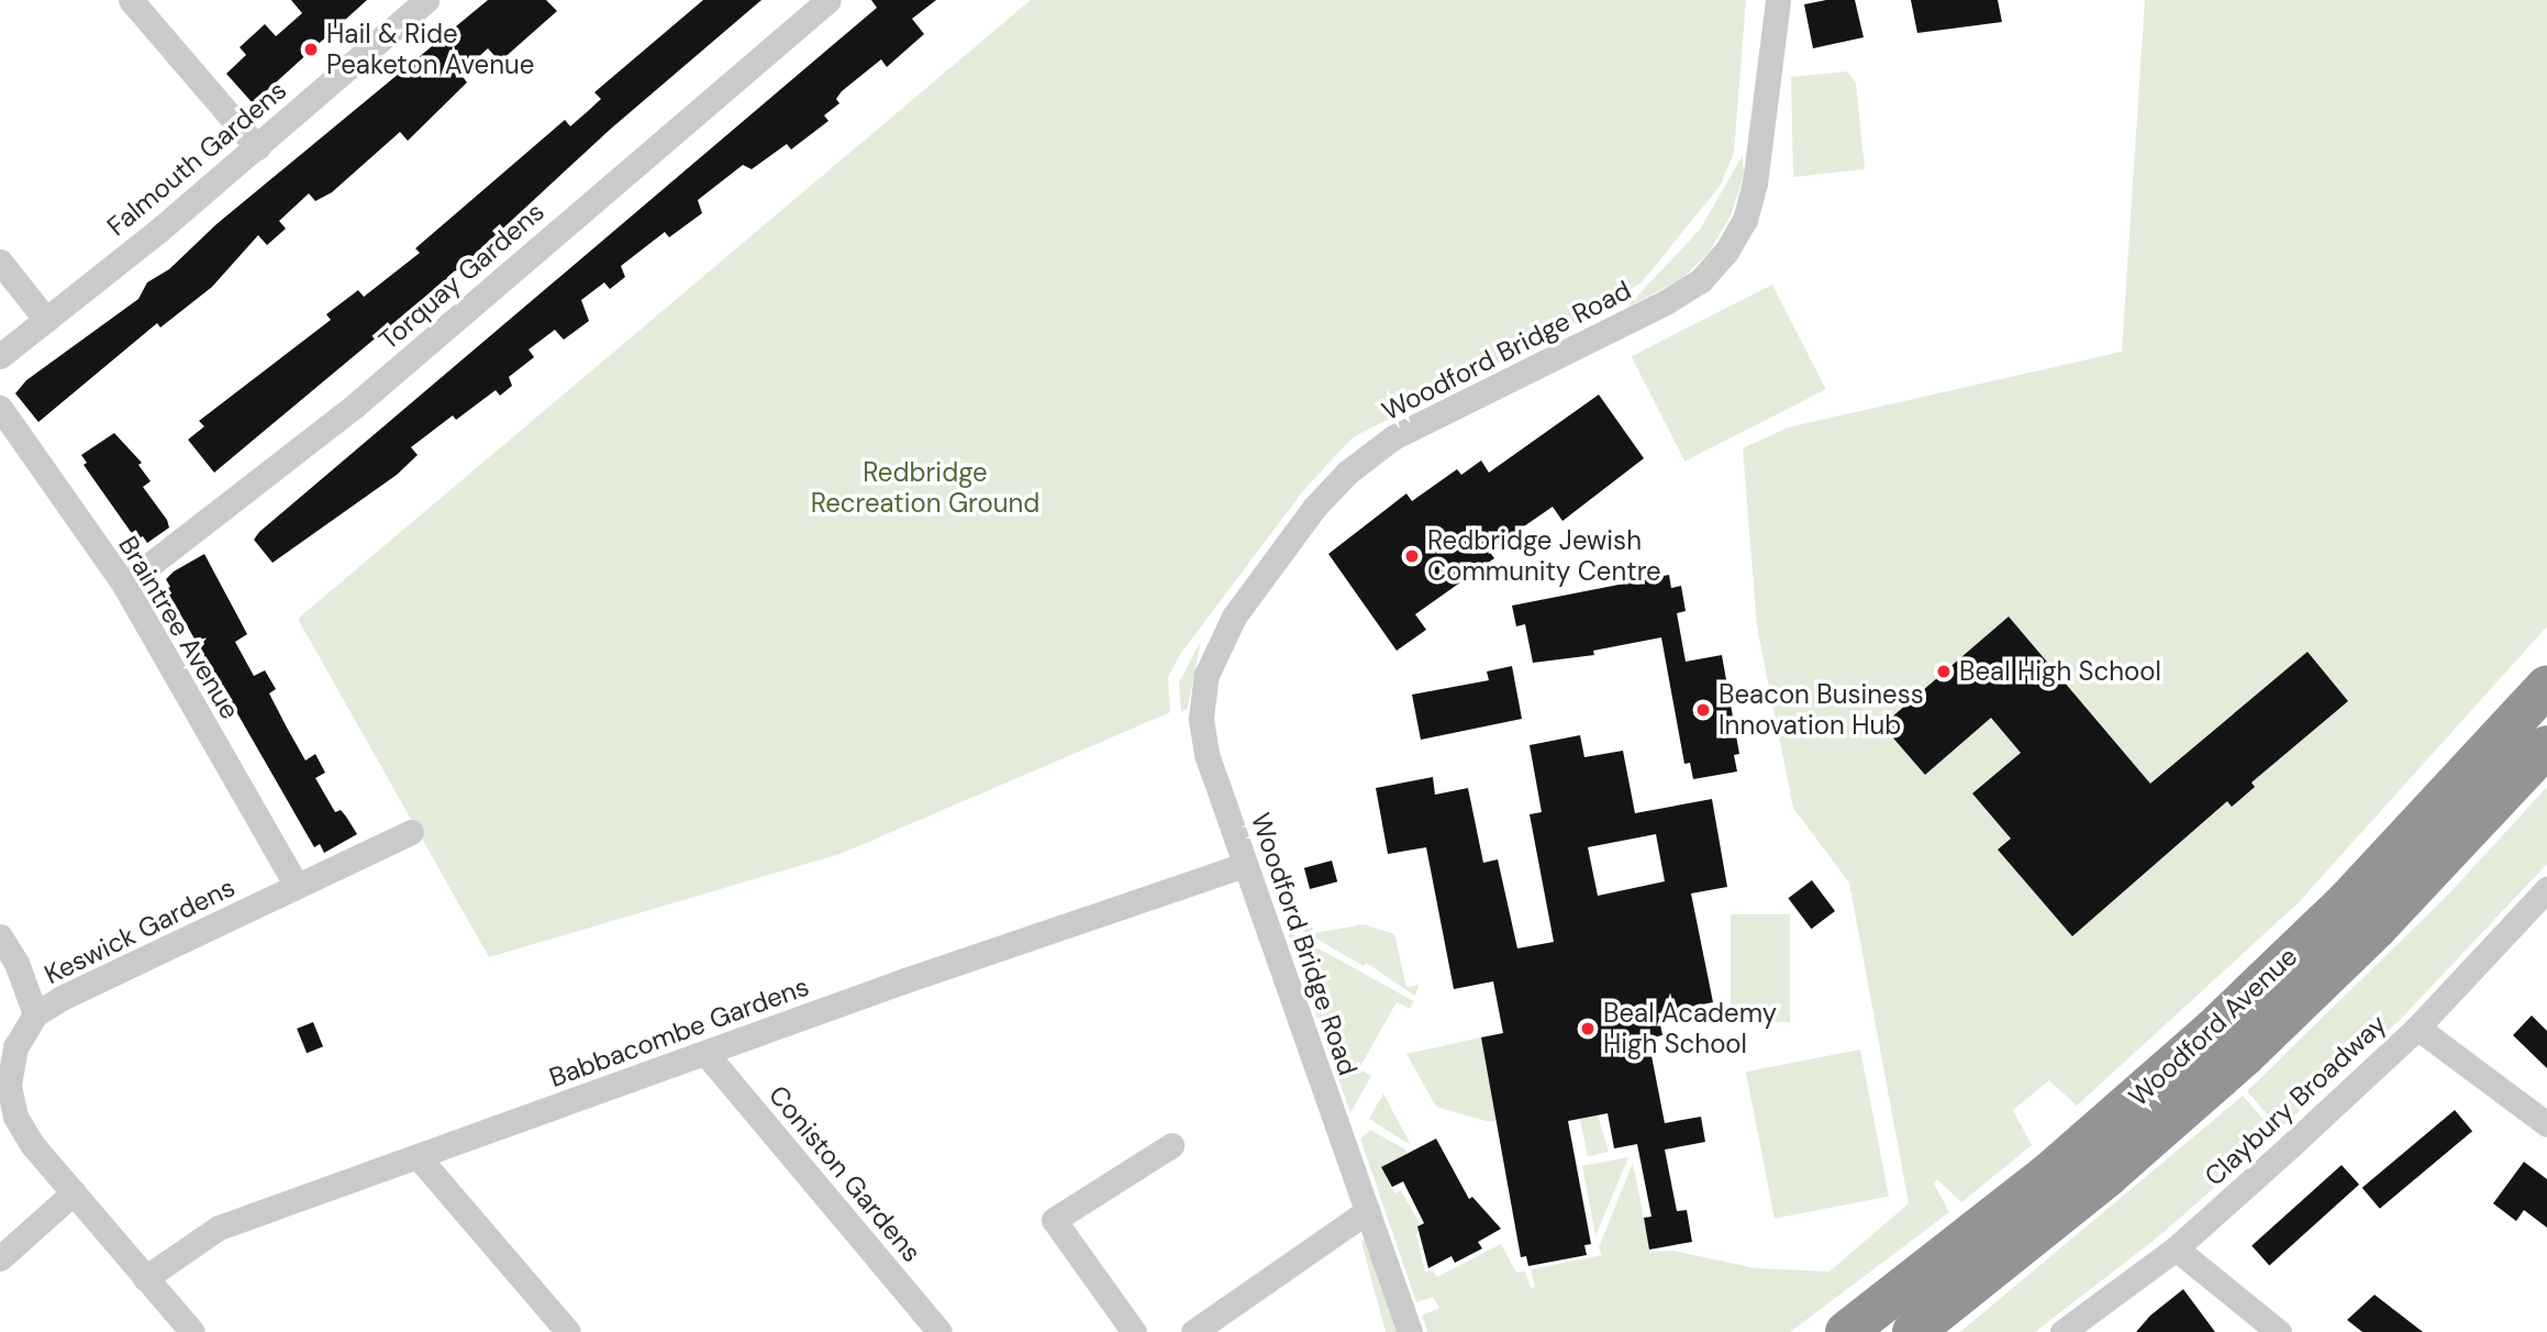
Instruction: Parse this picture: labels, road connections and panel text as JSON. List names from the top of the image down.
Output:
{
  "streets": {
    "highway": ["Woodford Avenue"],
    "street": [
      "Falmouth Gardens",
      "Torquay Gardens",
      "Woodford Bridge Road",
      "Braintree Avenue",
      "Keswick Gardens",
      "Babbacombe Gardens",
      "Claybury Broadway",
      "Coniston Gardens"
    ]
  },
  "crossings": [
    ["Torquay Gardens", "Braintree Avenue"],
    ["Woodford Bridge Road", "Babbacombe Gardens"],
    ["Braintree Avenue", "Keswick Gardens"],
    ["Keswick Gardens", "Babbacombe Gardens"],
    ["Babbacombe Gardens", "Coniston Gardens"]
  ],
  "parks": ["Redbridge Recreation Ground"],
  "places": [
    "Hail & Ride Peaketon Avenue",
    "Redbridge Jewish Community Centre",
    "Beal High School",
    "Beacon Business Innovation Hub",
    "Beal Academy High School"
  ]
}
